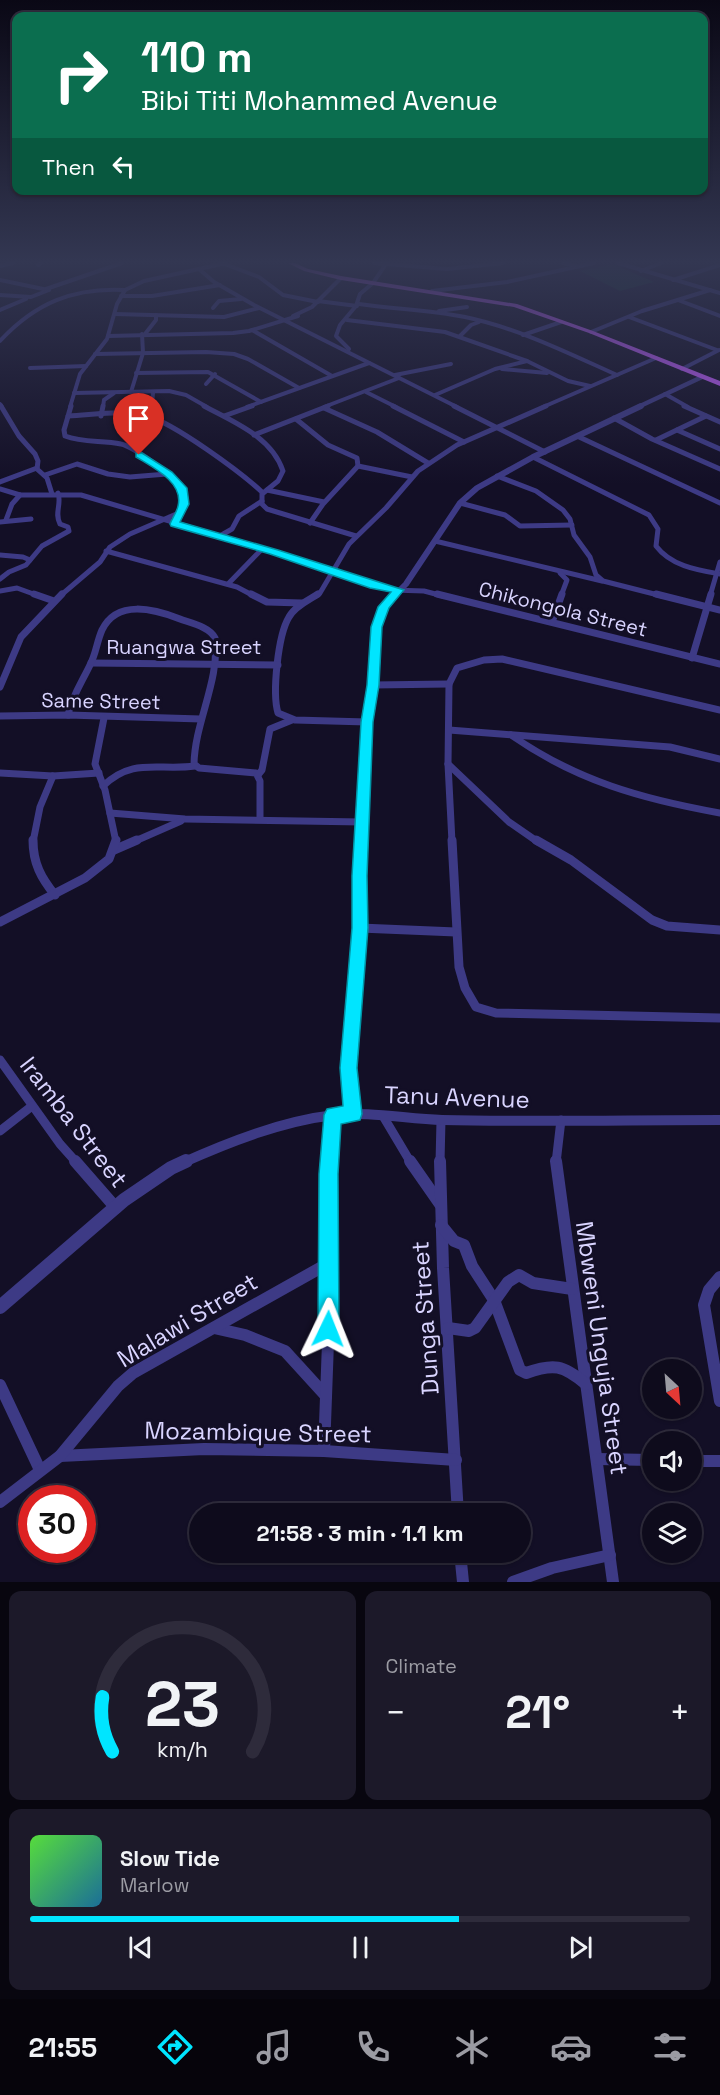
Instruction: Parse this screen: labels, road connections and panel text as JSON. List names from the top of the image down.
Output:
{
  "streets": {
    "street": [
      "Chikongola Street",
      "Ruangwa Street",
      "Same Street",
      "Tanu Avenue",
      "Iramba Street",
      "Dunga Street",
      "Malawi Street",
      "Mbweni Unguja Street",
      "Mozambique Street"
    ]
  },
  "crossings": [
    ["Tanu Avenue", "Iramba Street"],
    ["Tanu Avenue", "Dunga Street"],
    ["Tanu Avenue", "Mbweni Unguja Street"],
    ["Dunga Street", "Mozambique Street"],
    ["Malawi Street", "Mozambique Street"]
  ],
  "north": "bottom right",
  "page": {
    "turn": ["110 m", "Bibi Titi Mohammed Avenue"],
    "then": "Then",
    "limit": "30",
    "trip": "21:58 · 3 min · 1.1 km",
    "tile": "Climate",
    "heat": ["−", "21°", "+"],
    "song": ["Slow Tide", "Marlow"],
    "tabs": "21:55",
    "gauge": ["23", "km/h"]
  }
}
